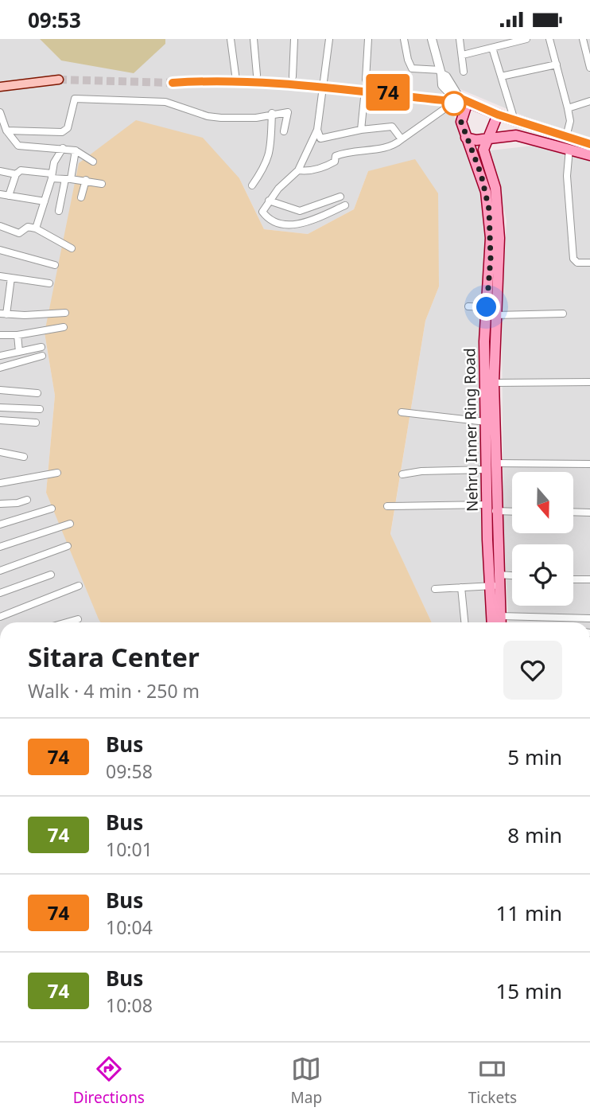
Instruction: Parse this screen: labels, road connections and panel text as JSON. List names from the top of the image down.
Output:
{
  "streets": {
    "main road": ["Nehru Inner Ring Road"]
  },
  "lines": ["bus line 74"],
  "north": "bottom",
  "page": {
    "status": "09:53",
    "on_map": "74",
    "heading": ["Sitara Center", "Walk · 4 min · 250 m"],
    "list": [
      {
        "mark": "74",
        "name": "Bus",
        "note": "09:58",
        "value": "5 min"
      },
      {
        "mark": "74",
        "name": "Bus",
        "note": "10:01",
        "value": "8 min"
      },
      {
        "mark": "74",
        "name": "Bus",
        "note": "10:04",
        "value": "11 min"
      },
      {
        "mark": "74",
        "name": "Bus",
        "note": "10:08",
        "value": "15 min"
      }
    ],
    "tabs": ["Directions", "Map", "Tickets"]
  }
}
